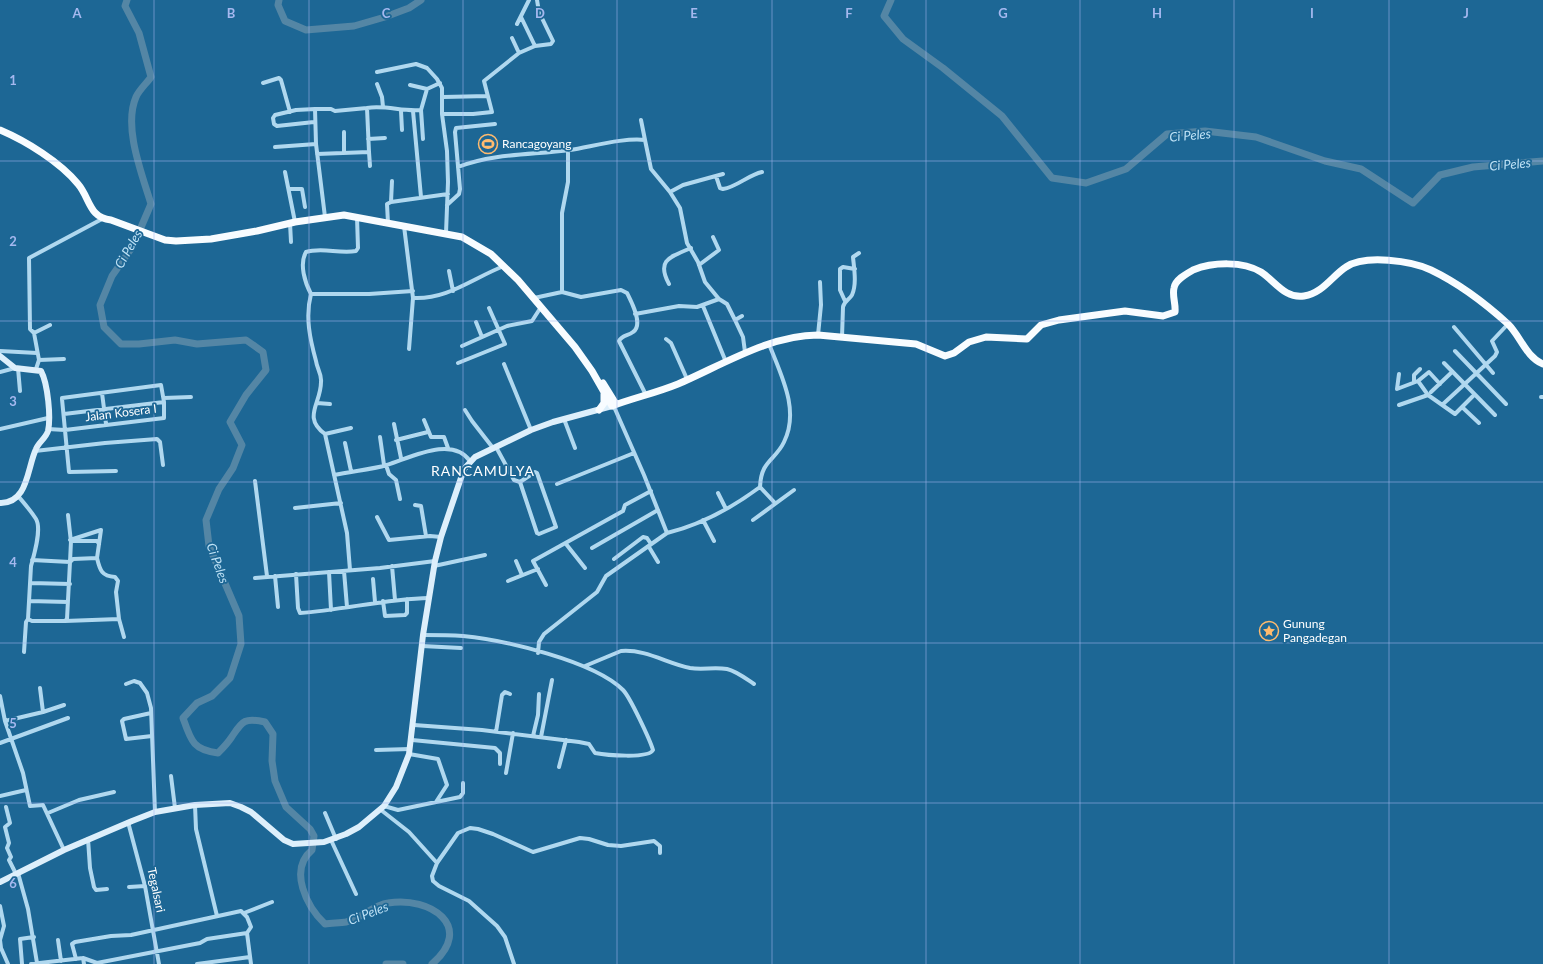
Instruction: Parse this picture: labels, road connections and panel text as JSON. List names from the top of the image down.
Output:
{
  "streets": {
    "street": ["Jalan Kosera I", "Tegalsari"]
  },
  "districts": ["RANCAMULYA"],
  "water": ["Ci Peles"],
  "places": {
    "sports": ["Rancagoyang"],
    "place": ["Gunung Pangadegan"]
  },
  "grid": {
    "columns": [
      "A",
      "B",
      "C",
      "D",
      "E",
      "F",
      "G",
      "H",
      "I",
      "J"
    ],
    "rows": [
      "1",
      "2",
      "3",
      "4",
      "5",
      "6"
    ]
  }
}
